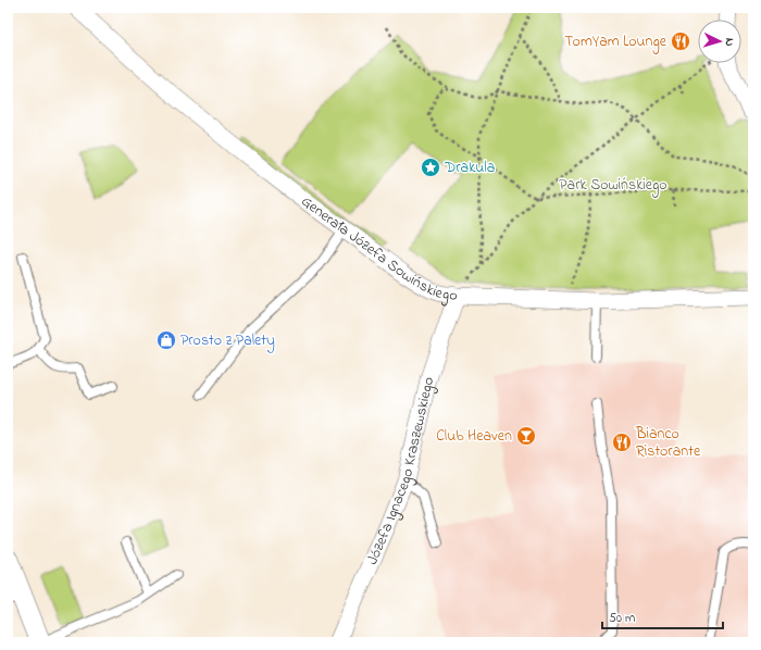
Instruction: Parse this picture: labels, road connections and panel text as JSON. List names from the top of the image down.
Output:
{
  "streets": {
    "street": ["Generała Józefa Sowińskiego", "Józefa Ignacego Kraszewskiego"]
  },
  "crossings": [
    ["Generała Józefa Sowińskiego", "Józefa Ignacego Kraszewskiego"]
  ],
  "parks": ["Park Sowińskiego"],
  "places": {
    "restaurant": ["TomYam Lounge", "Bianco Ristorante"],
    "place": ["Drakula"],
    "shop": ["Prosto z Palety"],
    "bar": ["Club Heaven"]
  },
  "scale_bar": "50 m",
  "north": "right"
}
